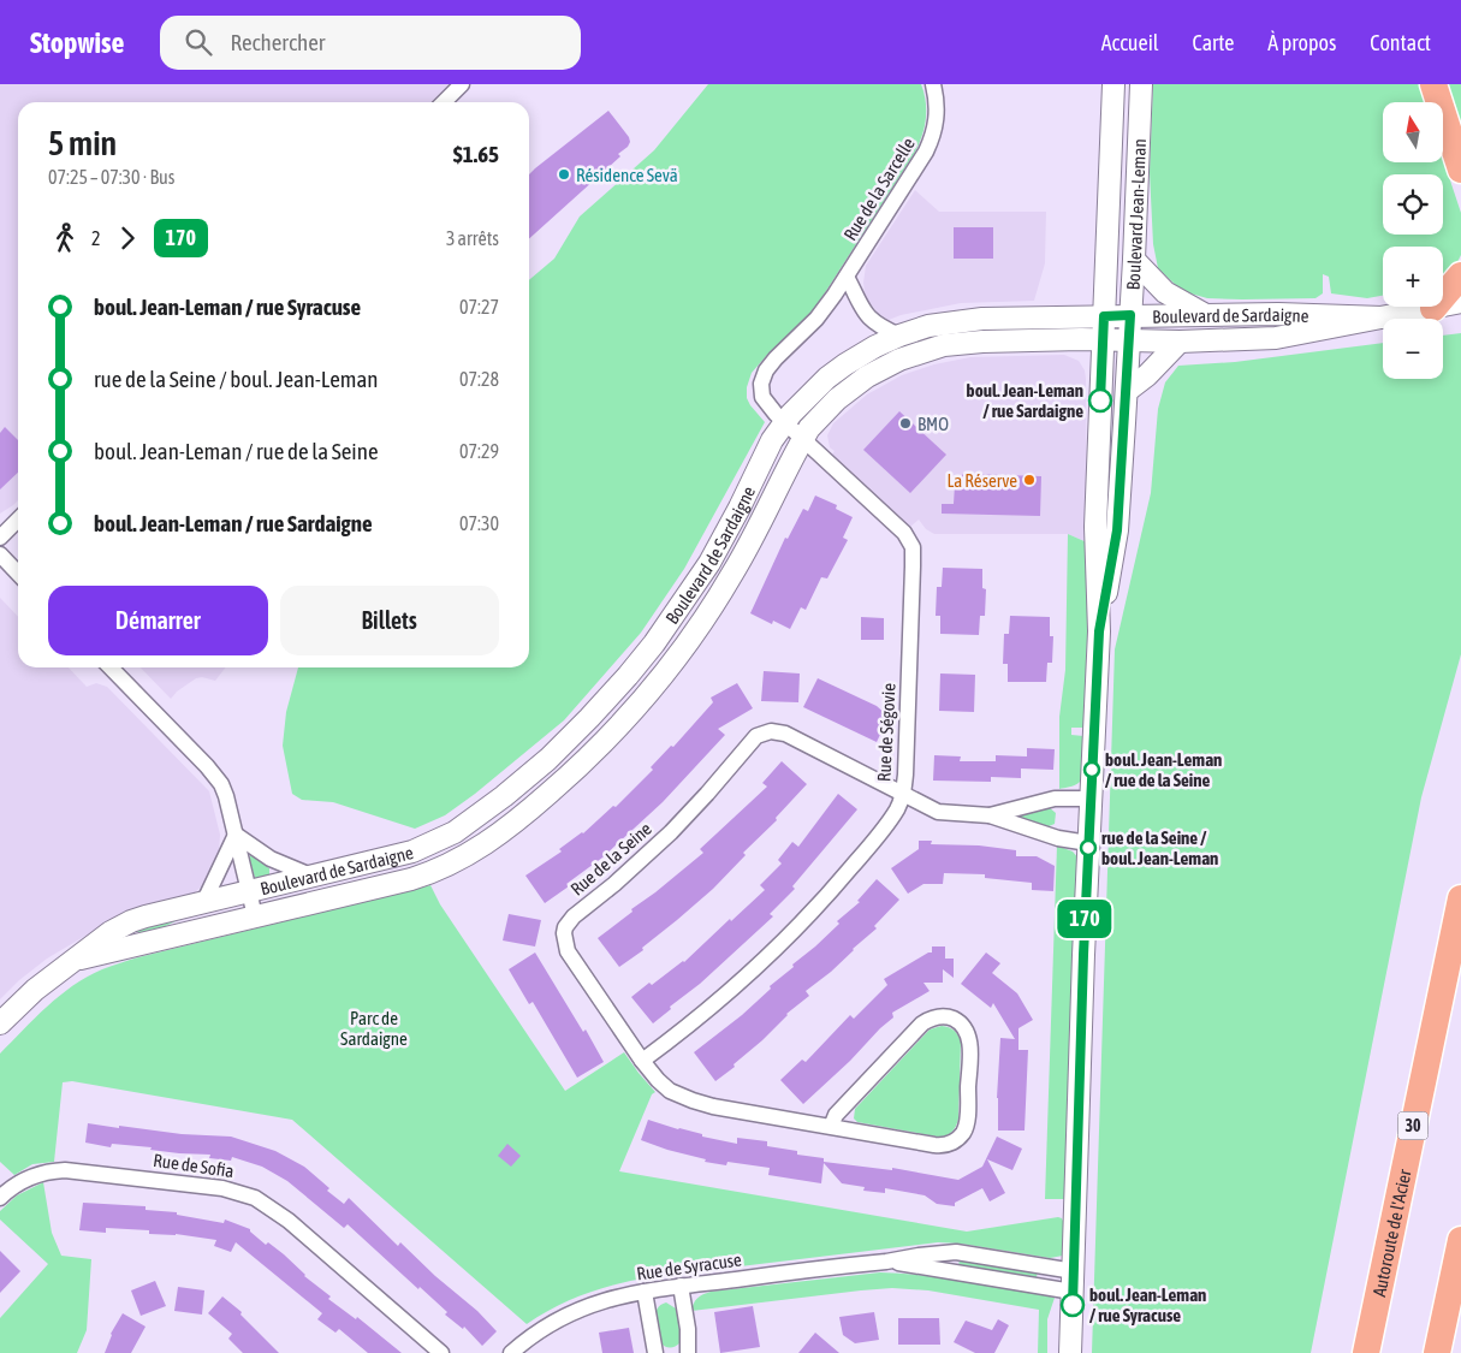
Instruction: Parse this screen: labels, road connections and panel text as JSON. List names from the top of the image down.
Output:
{
  "streets": {
    "highway": ["30", "Autoroute de l'Acier"],
    "street": [
      "Rue de la Sarcelle",
      "Boulevard Jean-Leman",
      "Boulevard de Sardaigne",
      "Rue de Ségovie",
      "Rue de la Seine",
      "Rue de Sofia",
      "Rue de Syracuse"
    ]
  },
  "crossings": [
    ["Rue de la Sarcelle", "Boulevard de Sardaigne"],
    ["Rue de la Sarcelle", "Rue de Ségovie"],
    ["Boulevard Jean-Leman", "Boulevard de Sardaigne"],
    ["Boulevard Jean-Leman", "Rue de la Seine"],
    ["Boulevard Jean-Leman", "Rue de Syracuse"],
    ["Boulevard de Sardaigne", "Rue de Ségovie"],
    ["Rue de Ségovie", "Rue de la Seine"]
  ],
  "parks": ["Parc de Sardaigne"],
  "places": [
    "Résidence Sevä",
    "boul. Jean-Leman / rue Sardaigne",
    "BMO",
    "La Réserve",
    "boul. Jean-Leman / rue de la Seine",
    "rue de la Seine / boul. Jean-Leman",
    "boul. Jean-Leman / rue Syracuse"
  ],
  "lines": ["bus line 170"],
  "north": "top",
  "page": {
    "header": "Stopwise",
    "search": "Rechercher",
    "nav": [
      "Accueil",
      "Carte",
      "À propos",
      "Contact"
    ],
    "on_map": "170",
    "map_buttons": ["+", "−"],
    "heading": ["5 min", "07:25 – 07:30 · Bus", "$1.65"],
    "legs": ["2", "170", "3 arrêts"],
    "list": [
      {
        "name": "boul. Jean-Leman / rue Syracuse",
        "value": "07:27"
      },
      {
        "name": "rue de la Seine / boul. Jean-Leman",
        "value": "07:28"
      },
      {
        "name": "boul. Jean-Leman / rue de la Seine",
        "value": "07:29"
      },
      {
        "name": "boul. Jean-Leman / rue Sardaigne",
        "value": "07:30"
      }
    ],
    "buttons": ["Démarrer", "Billets"]
  }
}
